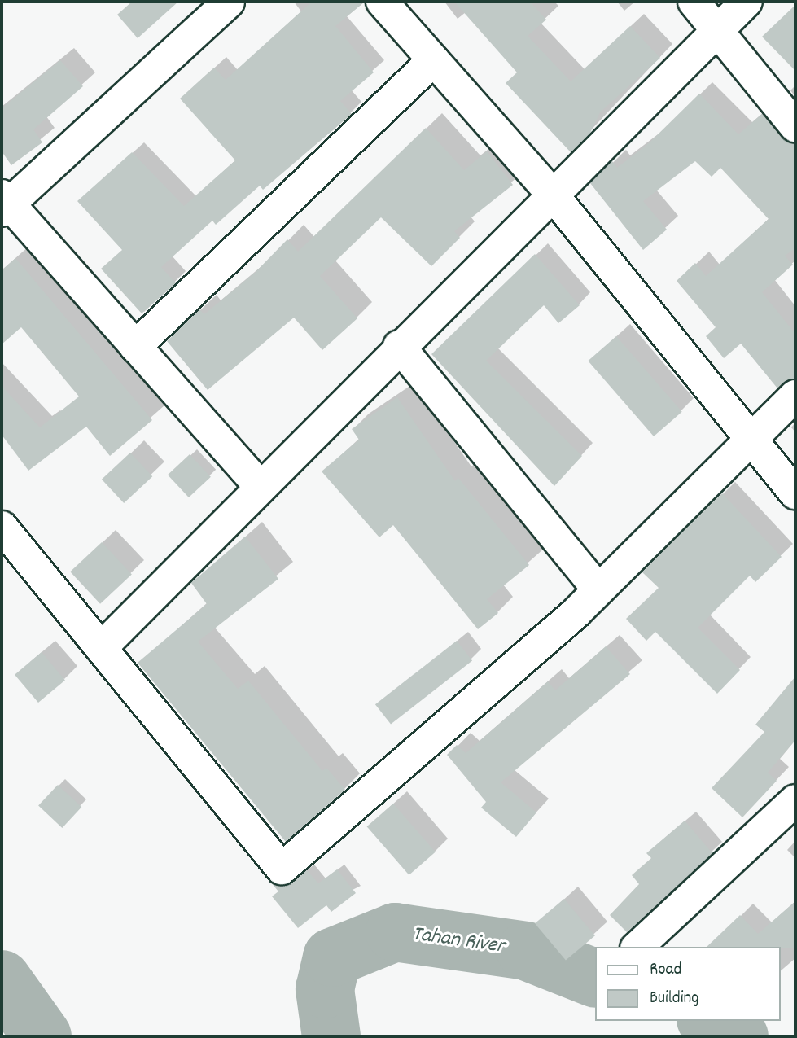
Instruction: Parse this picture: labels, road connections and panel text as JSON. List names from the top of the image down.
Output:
{
  "water": ["Tahan River"],
  "legend": ["Road", "Building"]
}
